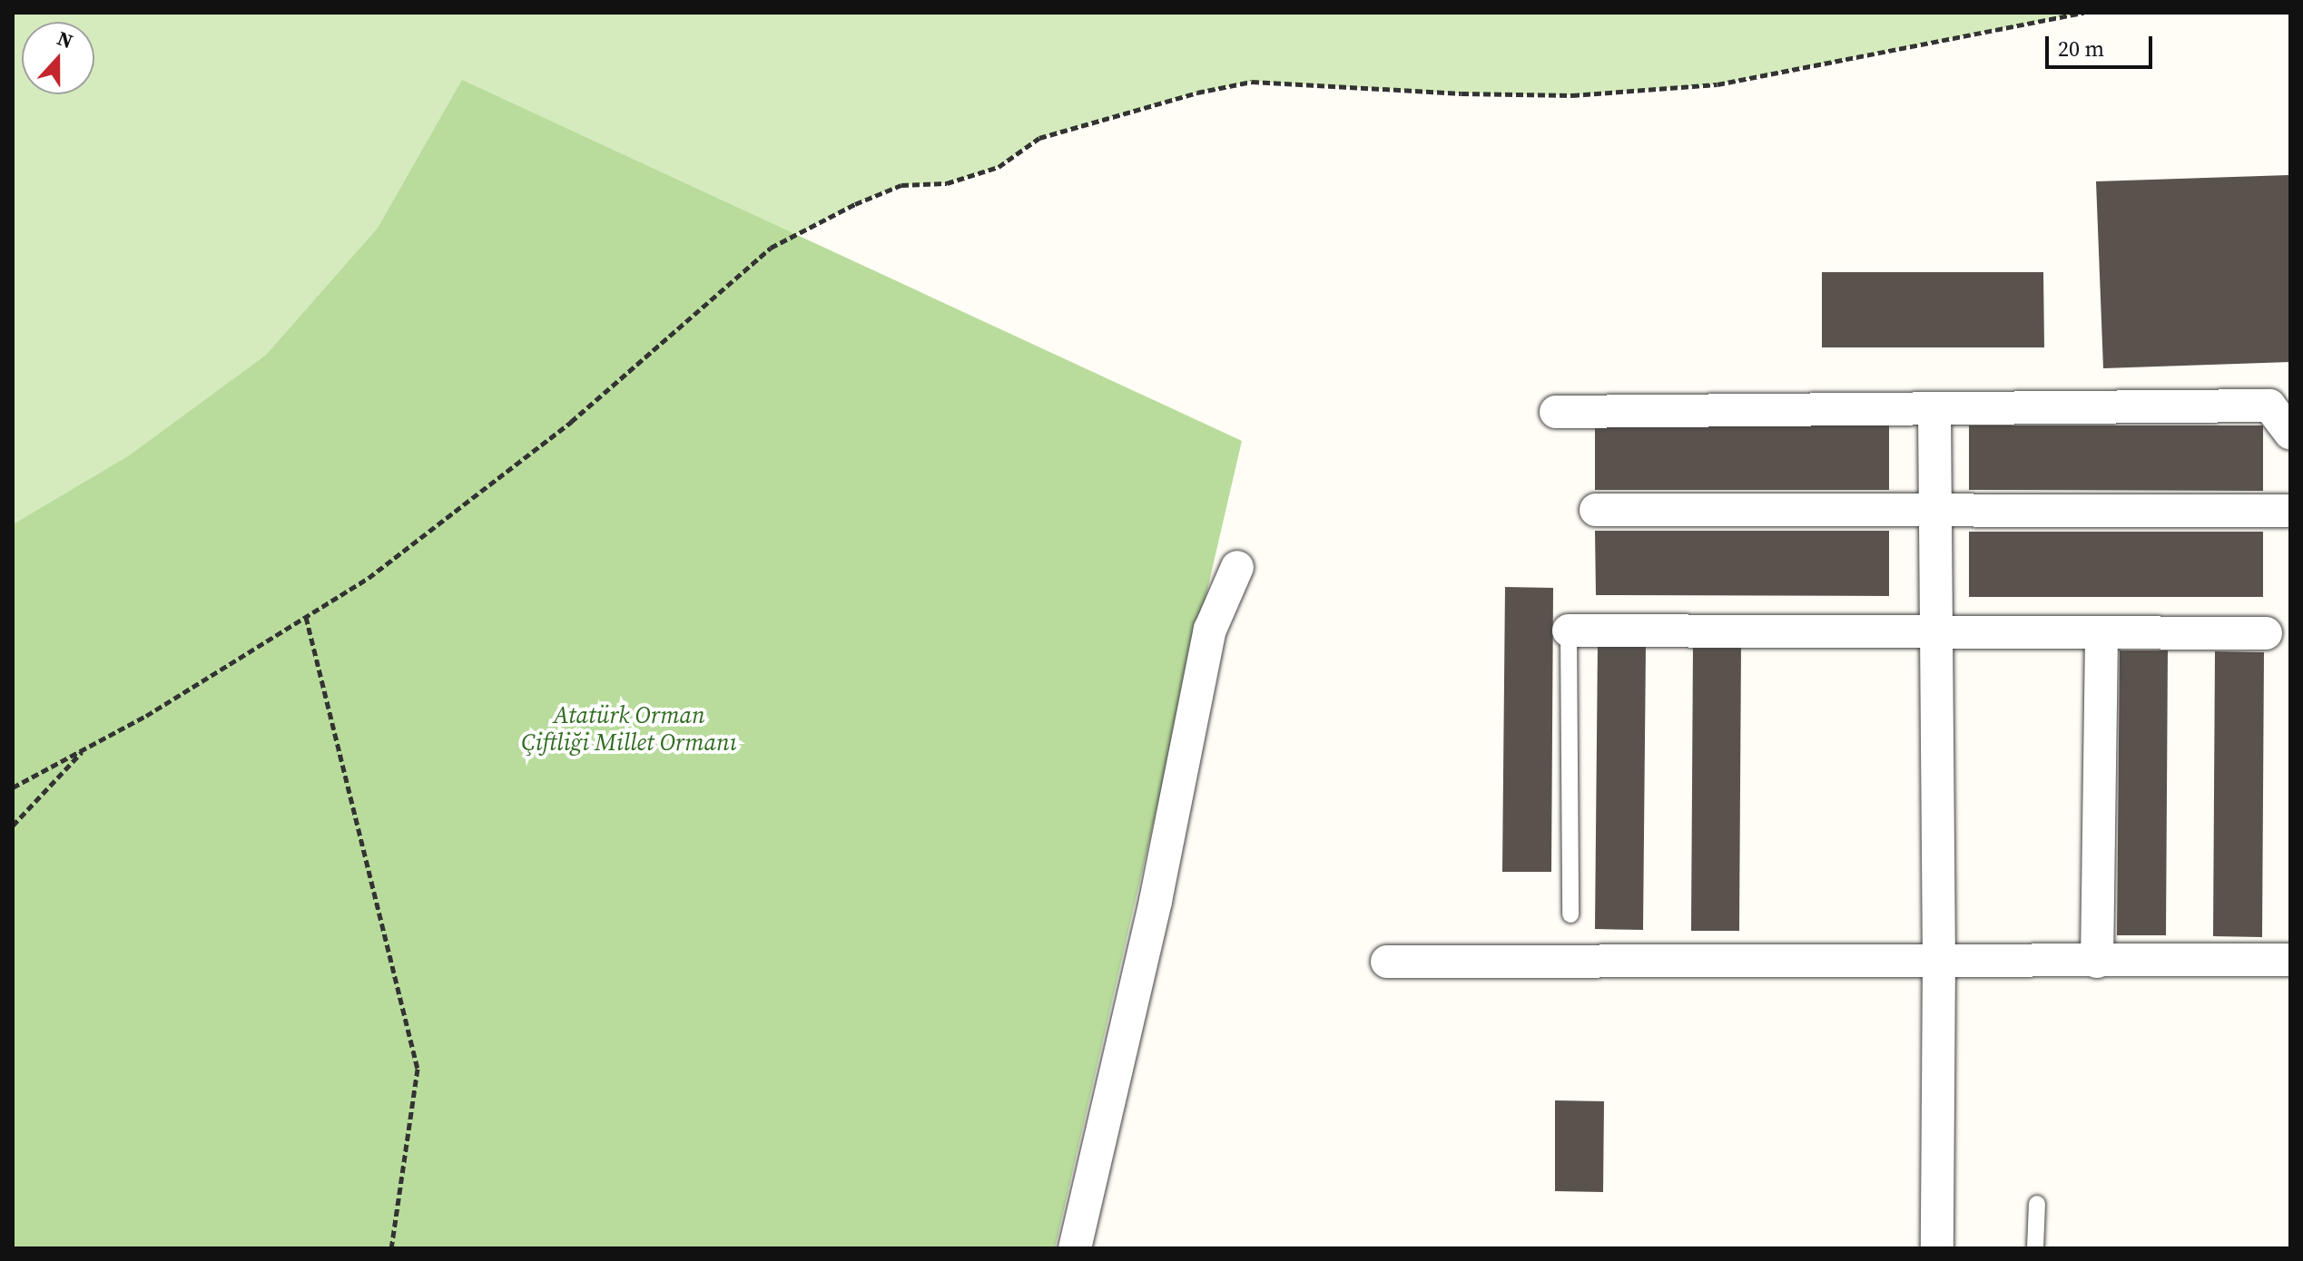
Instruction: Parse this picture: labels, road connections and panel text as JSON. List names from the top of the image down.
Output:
{
  "parks": ["Atatürk Orman Çiftliği Millet Ormanı"],
  "scale_bar": "20 m",
  "north": "top"
}
